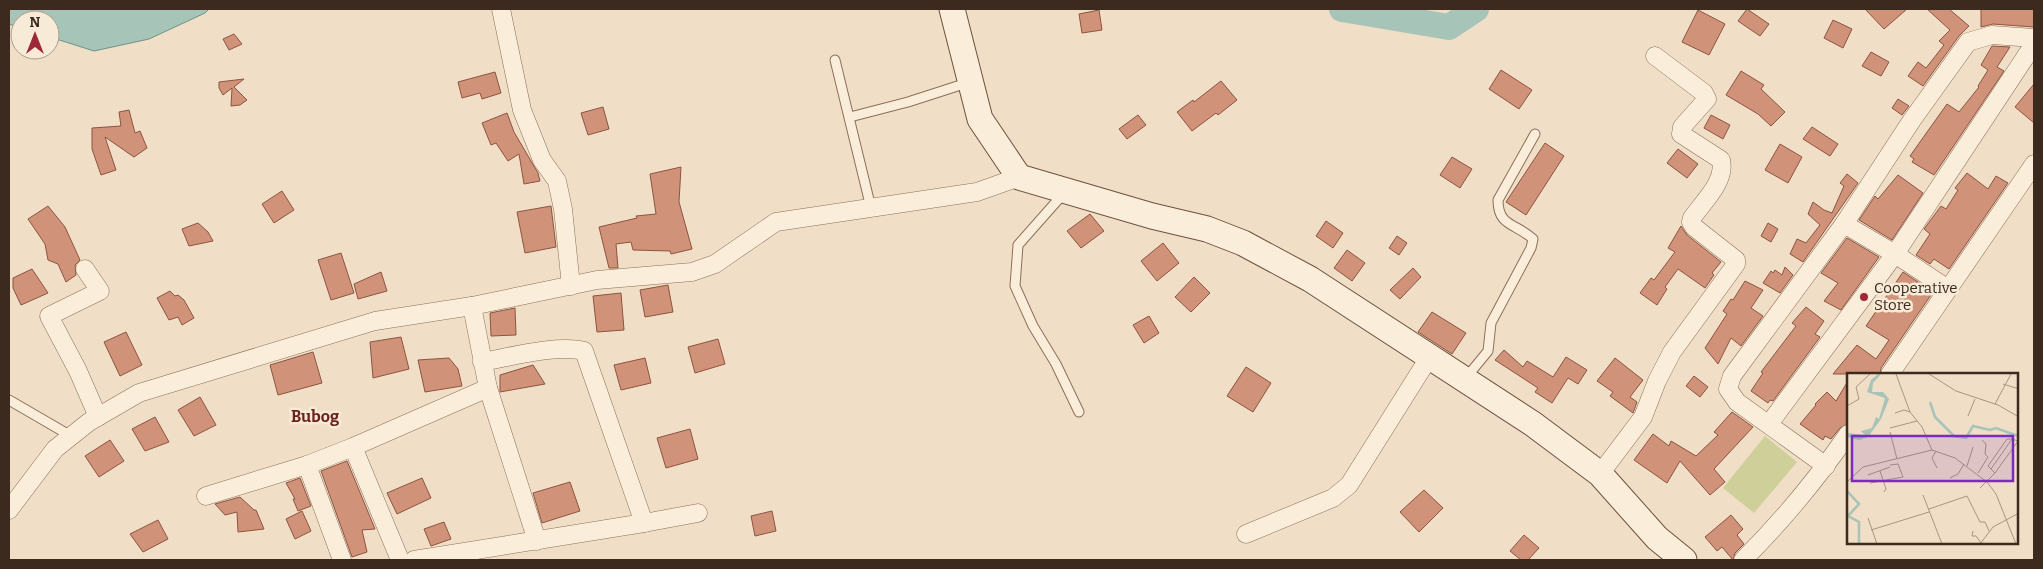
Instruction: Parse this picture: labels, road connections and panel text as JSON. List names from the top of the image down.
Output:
{
  "districts": ["Bubog"],
  "places": ["Cooperative Store"],
  "north": "top"
}
